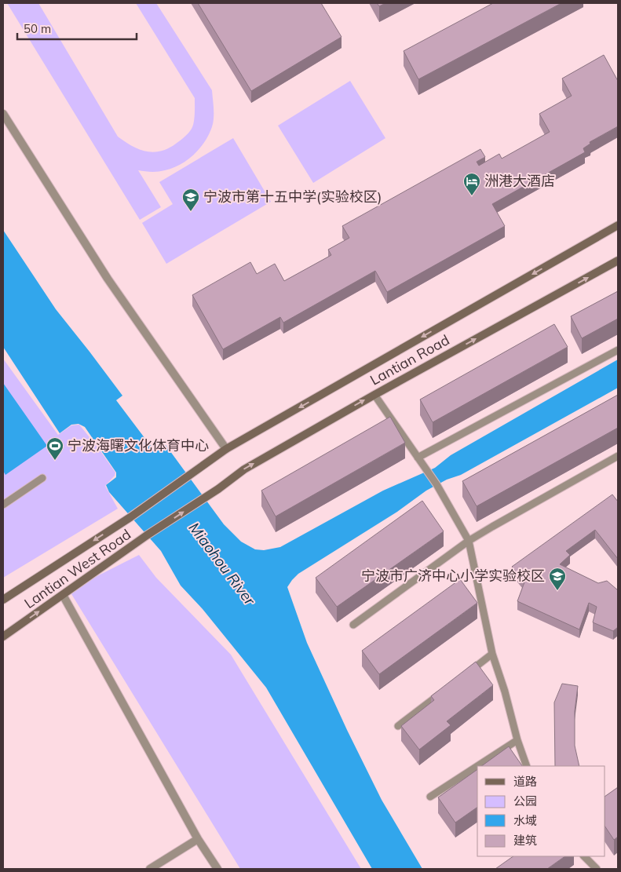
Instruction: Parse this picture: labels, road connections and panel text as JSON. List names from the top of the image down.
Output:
{
  "streets": {
    "street": ["Lantian Road", "Lantian West Road"]
  },
  "crossings": [
    ["Lantian Road", "Lantian West Road"]
  ],
  "water": ["Miaohou River"],
  "places": {
    "hotel": ["洲港大酒店"],
    "school or university": ["宁波市第十五中学(实验校区)", "宁波市广济中心小学实验校区"],
    "sports": ["宁波海曙文化体育中心"]
  },
  "legend": [
    "道路",
    "公园",
    "水域",
    "建筑"
  ],
  "scale_bar": "50 m"
}
